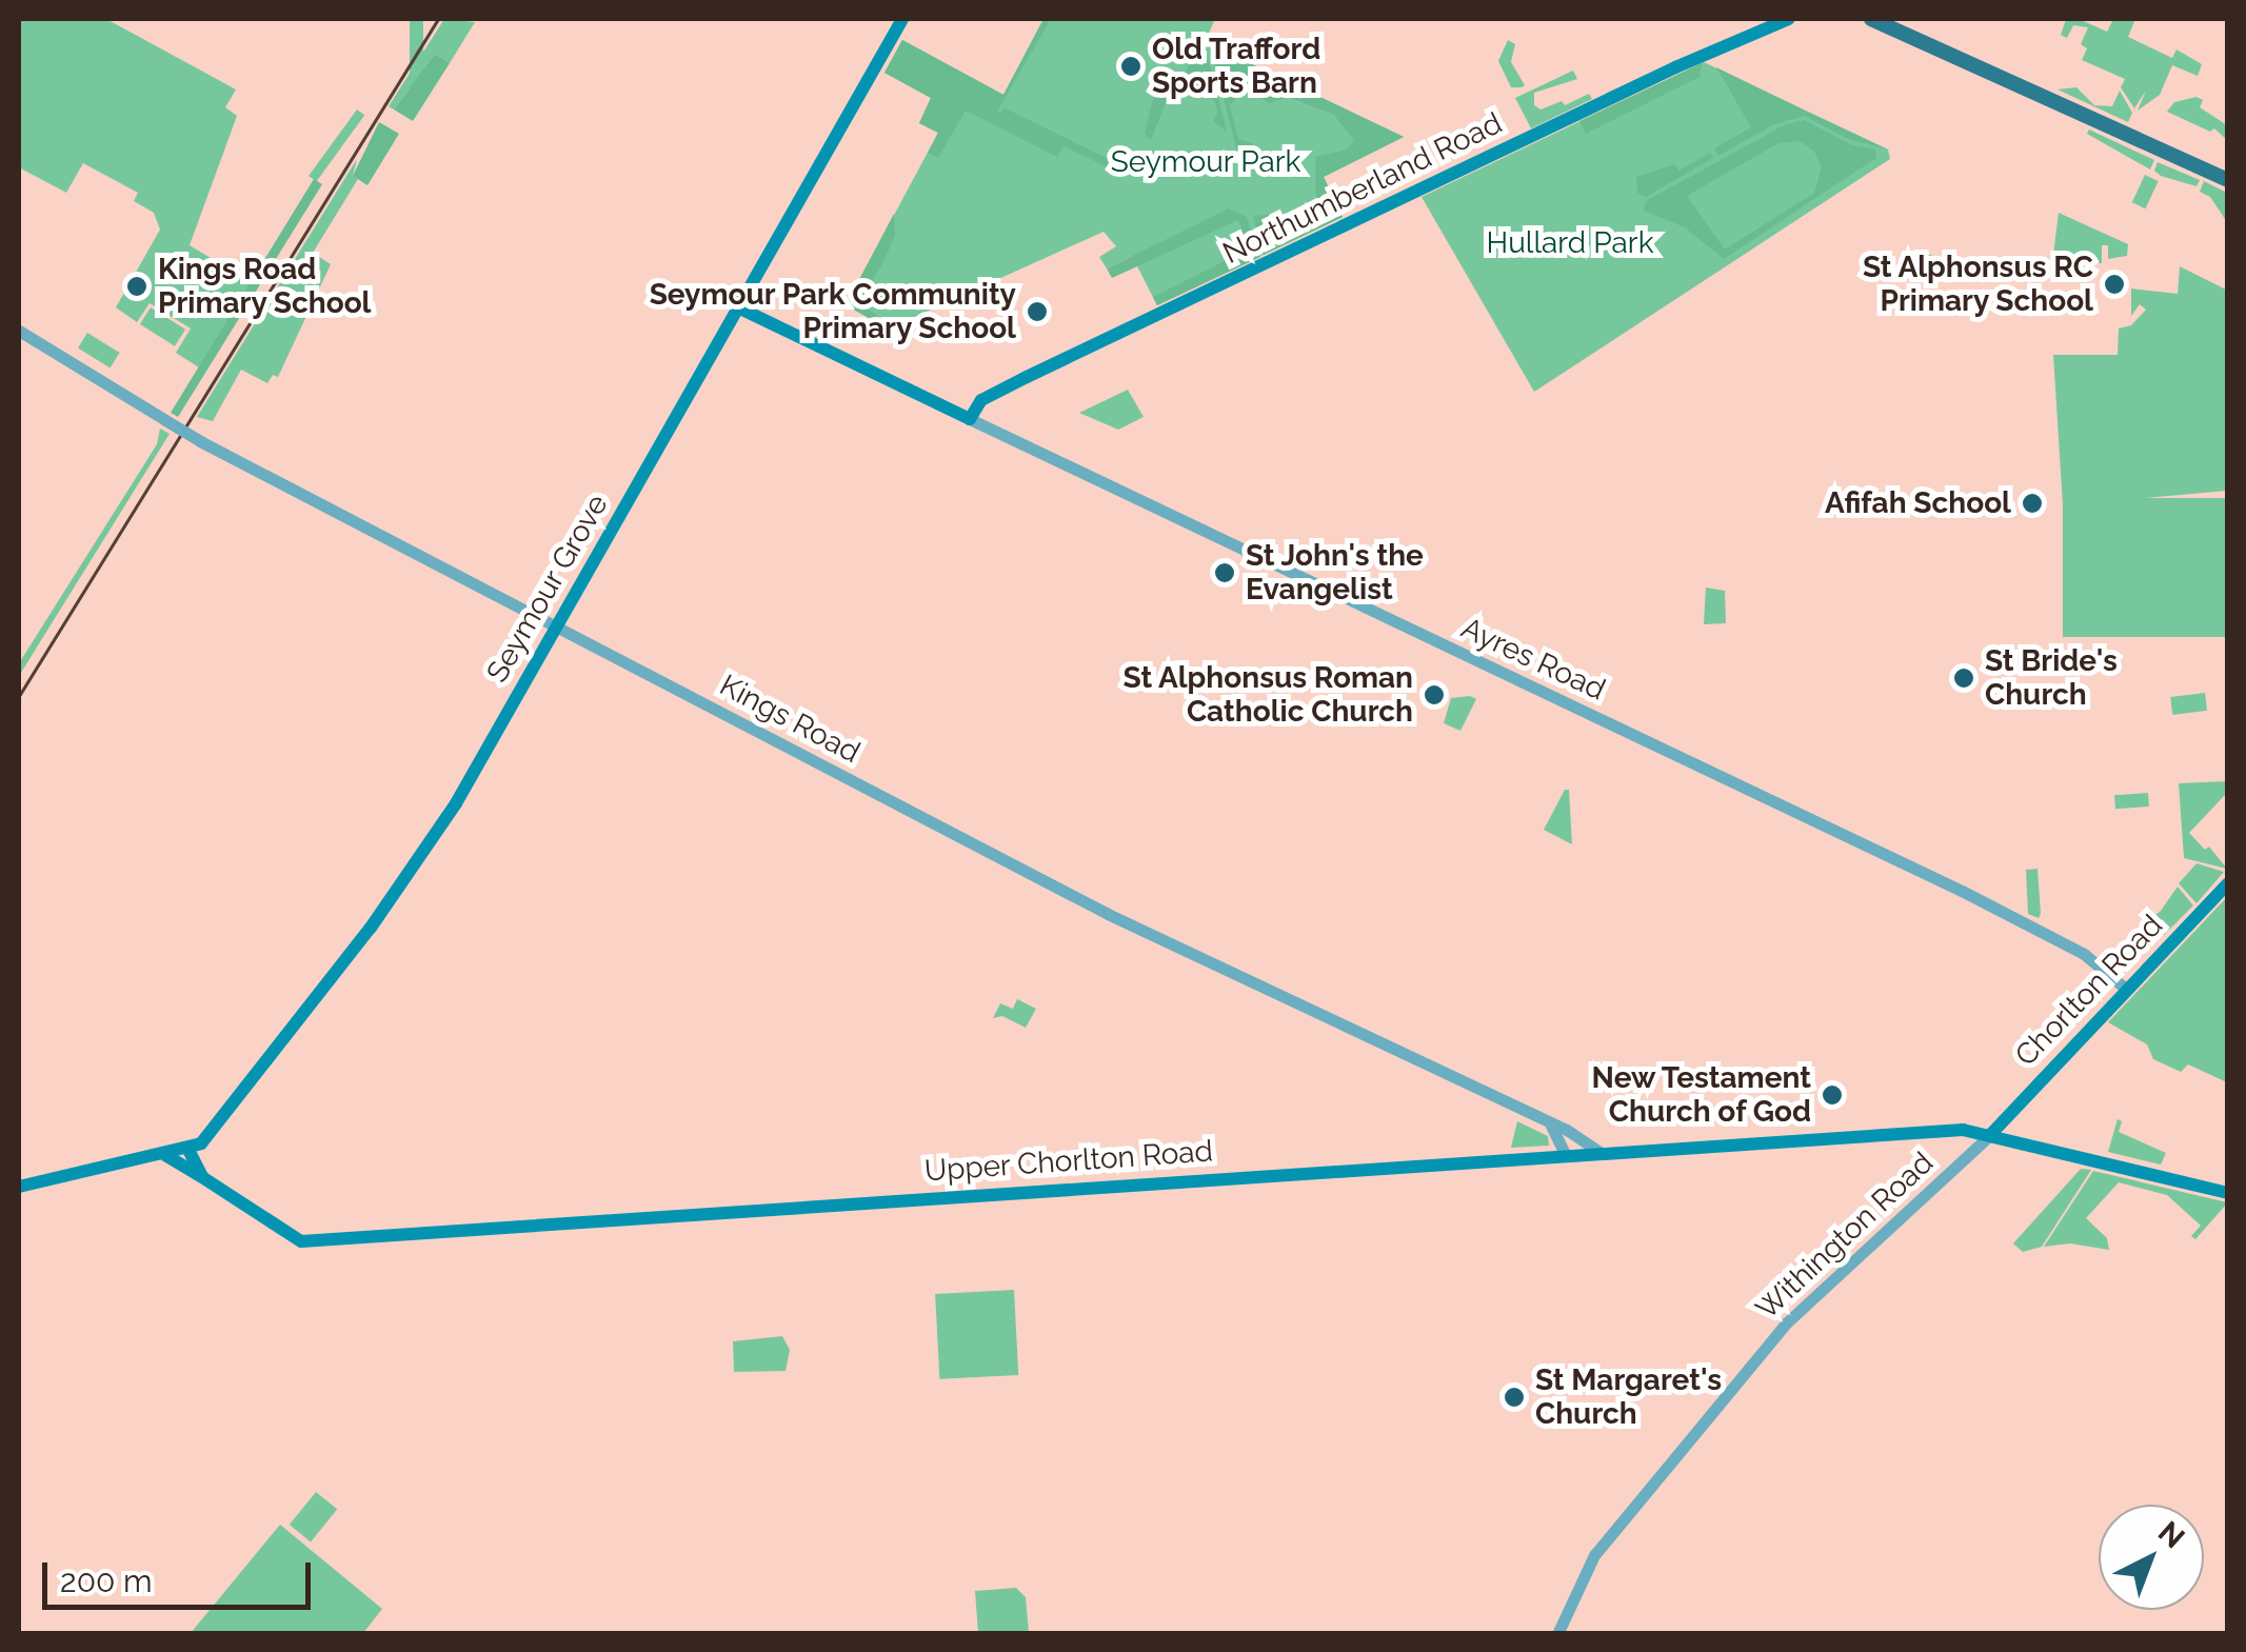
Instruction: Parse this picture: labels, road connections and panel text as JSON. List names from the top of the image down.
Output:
{
  "streets": {
    "main road": [
      "Northumberland Road",
      "Seymour Grove",
      "Ayres Road",
      "Chorlton Road",
      "Upper Chorlton Road"
    ],
    "street": ["Kings Road", "Withington Road"]
  },
  "crossings": [
    ["Northumberland Road", "Ayres Road"],
    ["Seymour Grove", "Ayres Road"],
    ["Seymour Grove", "Kings Road"],
    ["Ayres Road", "Chorlton Road"],
    ["Kings Road", "Upper Chorlton Road"],
    ["Chorlton Road", "Upper Chorlton Road"],
    ["Chorlton Road", "Withington Road"],
    ["Upper Chorlton Road", "Withington Road"]
  ],
  "parks": ["Seymour Park", "Hullard Park"],
  "places": [
    "Old Trafford Sports Barn",
    "St Alphonsus RC Primary School",
    "Kings Road Primary School",
    "Seymour Park Community Primary School",
    "Afifah School",
    "St John's the Evangelist",
    "St Bride's Church",
    "St Alphonsus Roman Catholic Church",
    "New Testament Church of God",
    "St Margaret's Church"
  ],
  "scale_bar": "200 m",
  "north": "top right"
}
